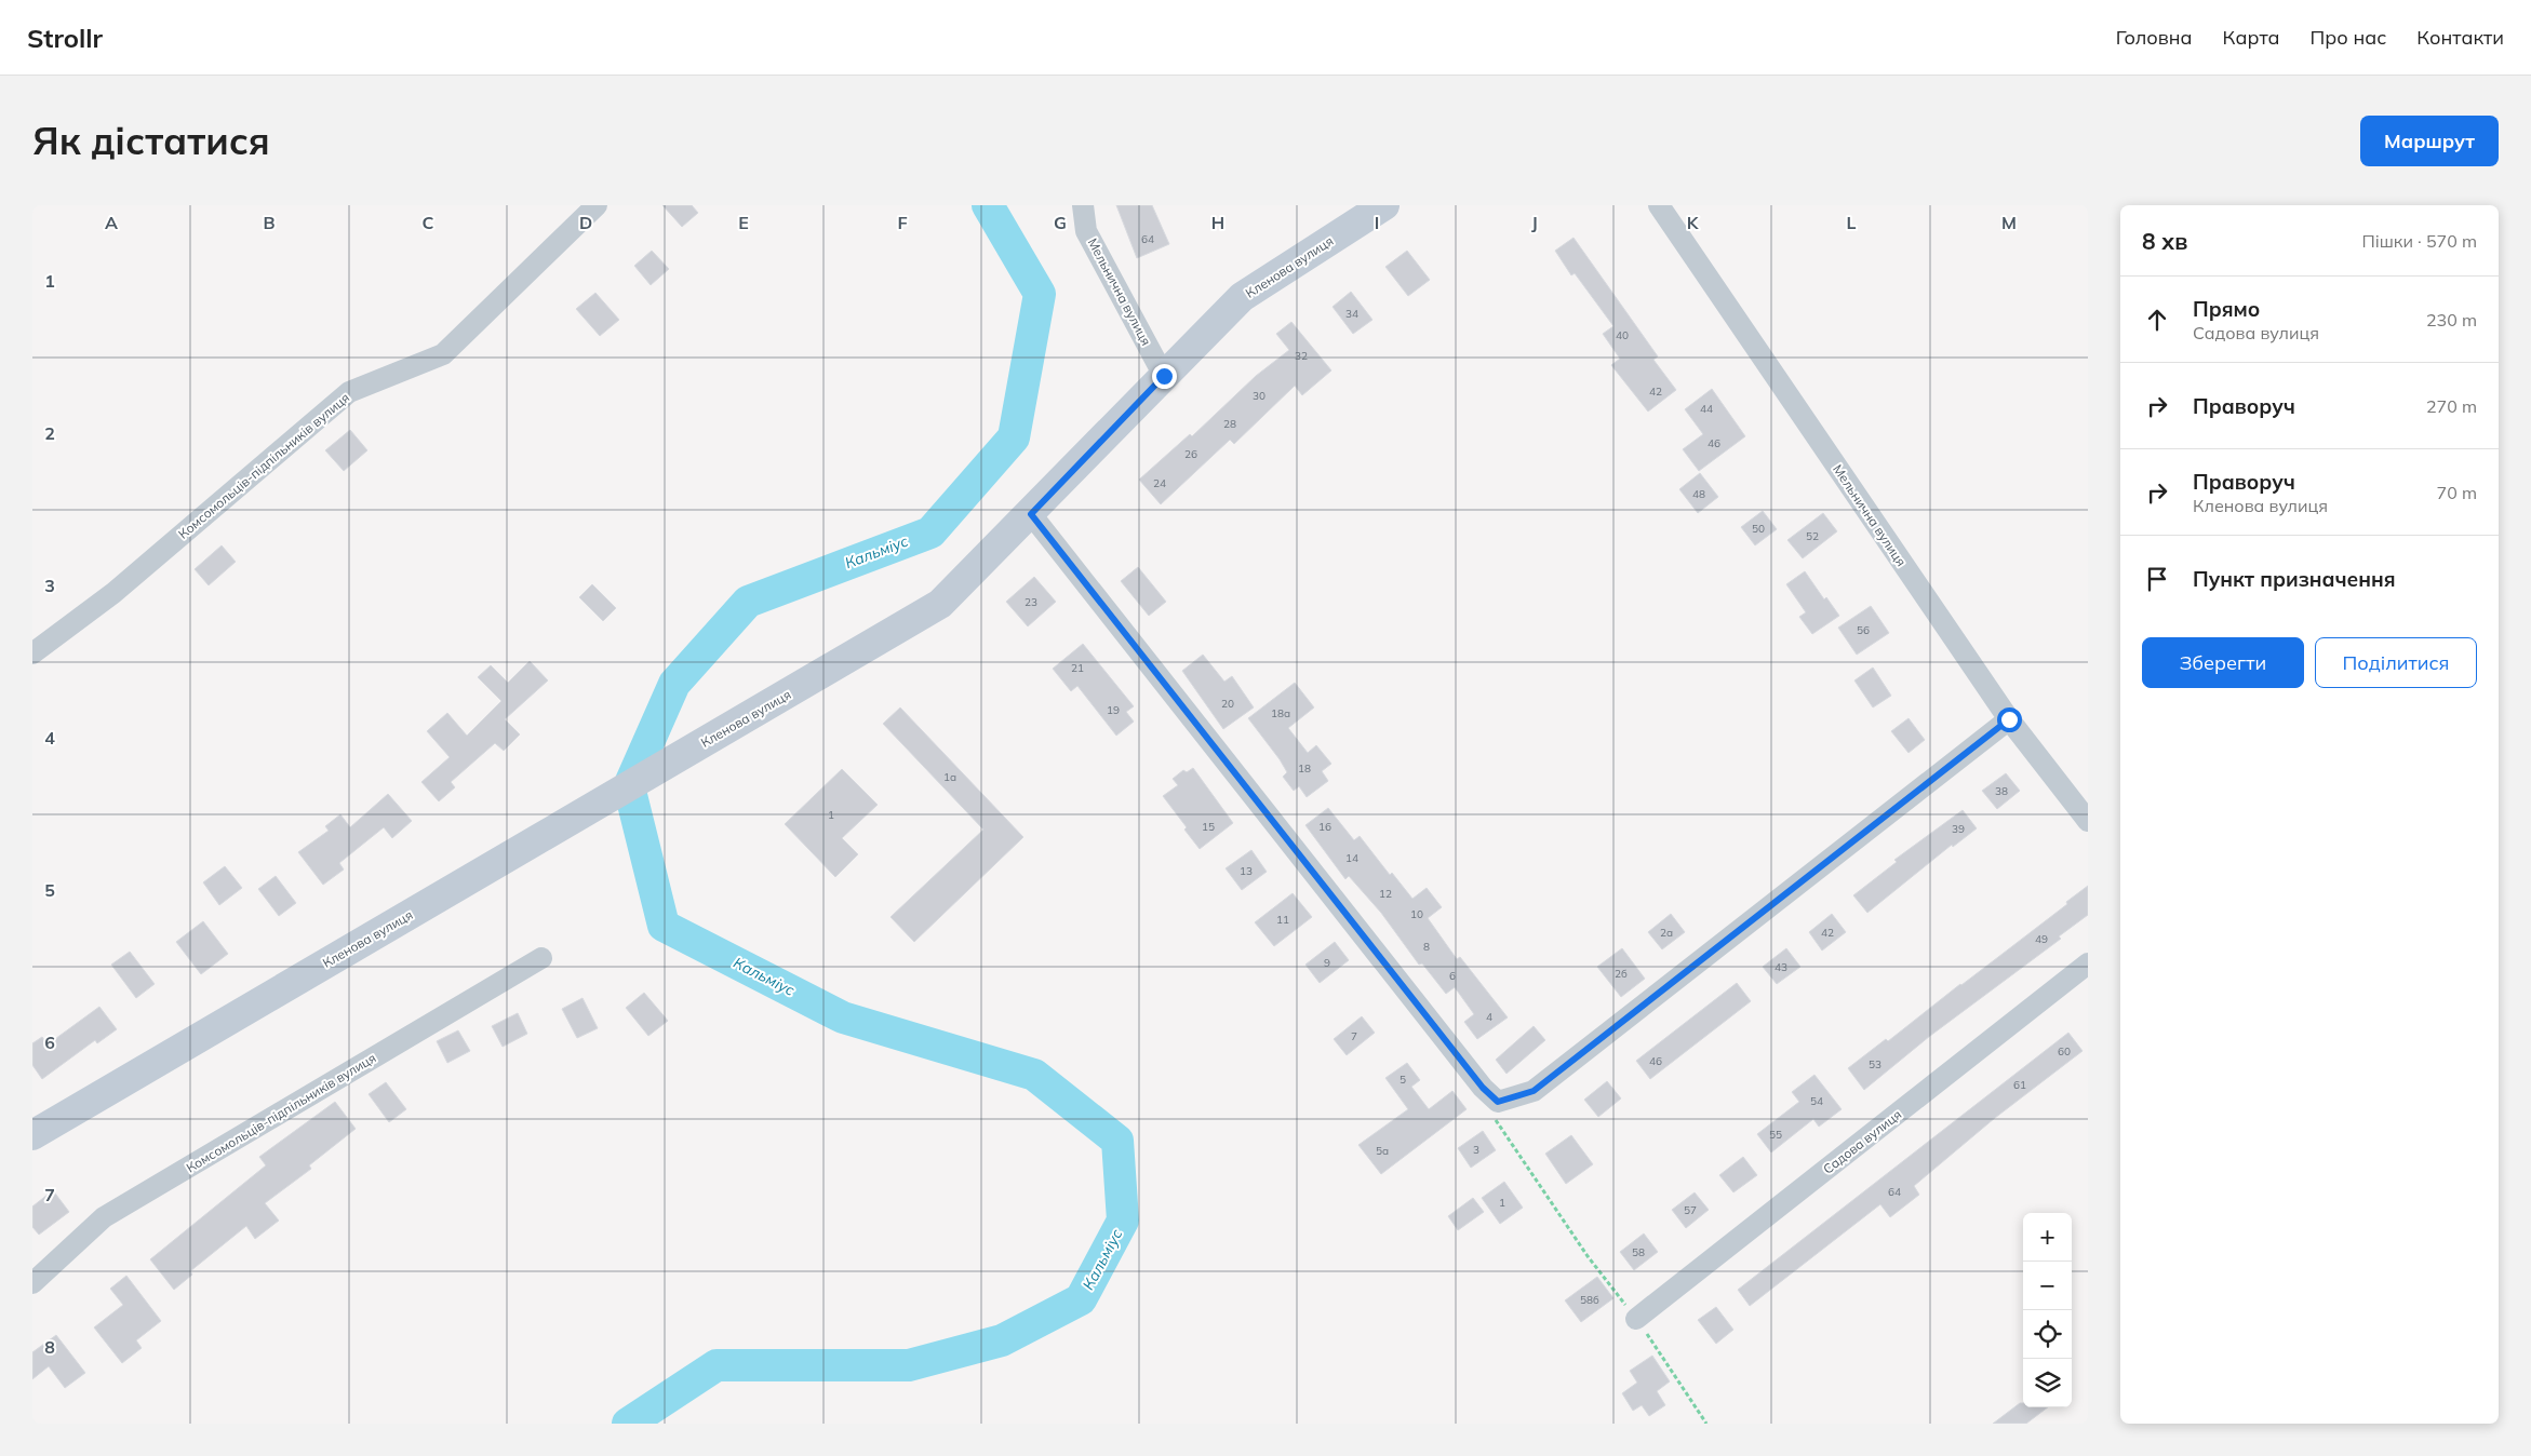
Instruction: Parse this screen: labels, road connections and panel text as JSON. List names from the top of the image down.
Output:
{
  "streets": {
    "main road": ["Кленова вулиця"],
    "street": ["Мельнична вулиця", "Комсомольців-підпільників вулиця", "Садова вулиця"]
  },
  "crossings": [
    ["Кленова вулиця", "Мельнична вулиця"]
  ],
  "water": ["Кальміус"],
  "house_numbers": [
    "64",
    "34",
    "40",
    "32",
    "42",
    "30",
    "44",
    "28",
    "46",
    "26",
    "24",
    "48",
    "50",
    "52",
    "23",
    "56",
    "21",
    "20",
    "19",
    "18а",
    "18",
    "1а",
    "38",
    "1",
    "15",
    "16",
    "39",
    "14",
    "13",
    "12",
    "10",
    "11",
    "2а",
    "42",
    "49",
    "8",
    "9",
    "43",
    "2б",
    "6",
    "4",
    "7",
    "60",
    "46",
    "53",
    "5",
    "61",
    "54",
    "55",
    "3",
    "5а",
    "64",
    "1",
    "57",
    "58",
    "58б"
  ],
  "page": {
    "header": "Strollr",
    "nav": [
      "Головна",
      "Карта",
      "Про нас",
      "Контакти"
    ],
    "buttons": [
      "Маршрут",
      ["Зберегти", "Поділитися"]
    ],
    "title": "Як дістатися",
    "heading": ["8 хв", "Пішки · 570 m"],
    "list": [
      ["Прямо", "Садова вулиця", "230 m"],
      ["Праворуч", "270 m"],
      ["Праворуч", "Кленова вулиця", "70 m"],
      "Пункт призначення"
    ],
    "map_buttons": ["+", "−"]
  },
  "grid": {
    "columns": [
      "A",
      "B",
      "C",
      "D",
      "E",
      "F",
      "G",
      "H",
      "I",
      "J",
      "K",
      "L",
      "M"
    ],
    "rows": [
      "1",
      "2",
      "3",
      "4",
      "5",
      "6",
      "7",
      "8"
    ]
  }
}
